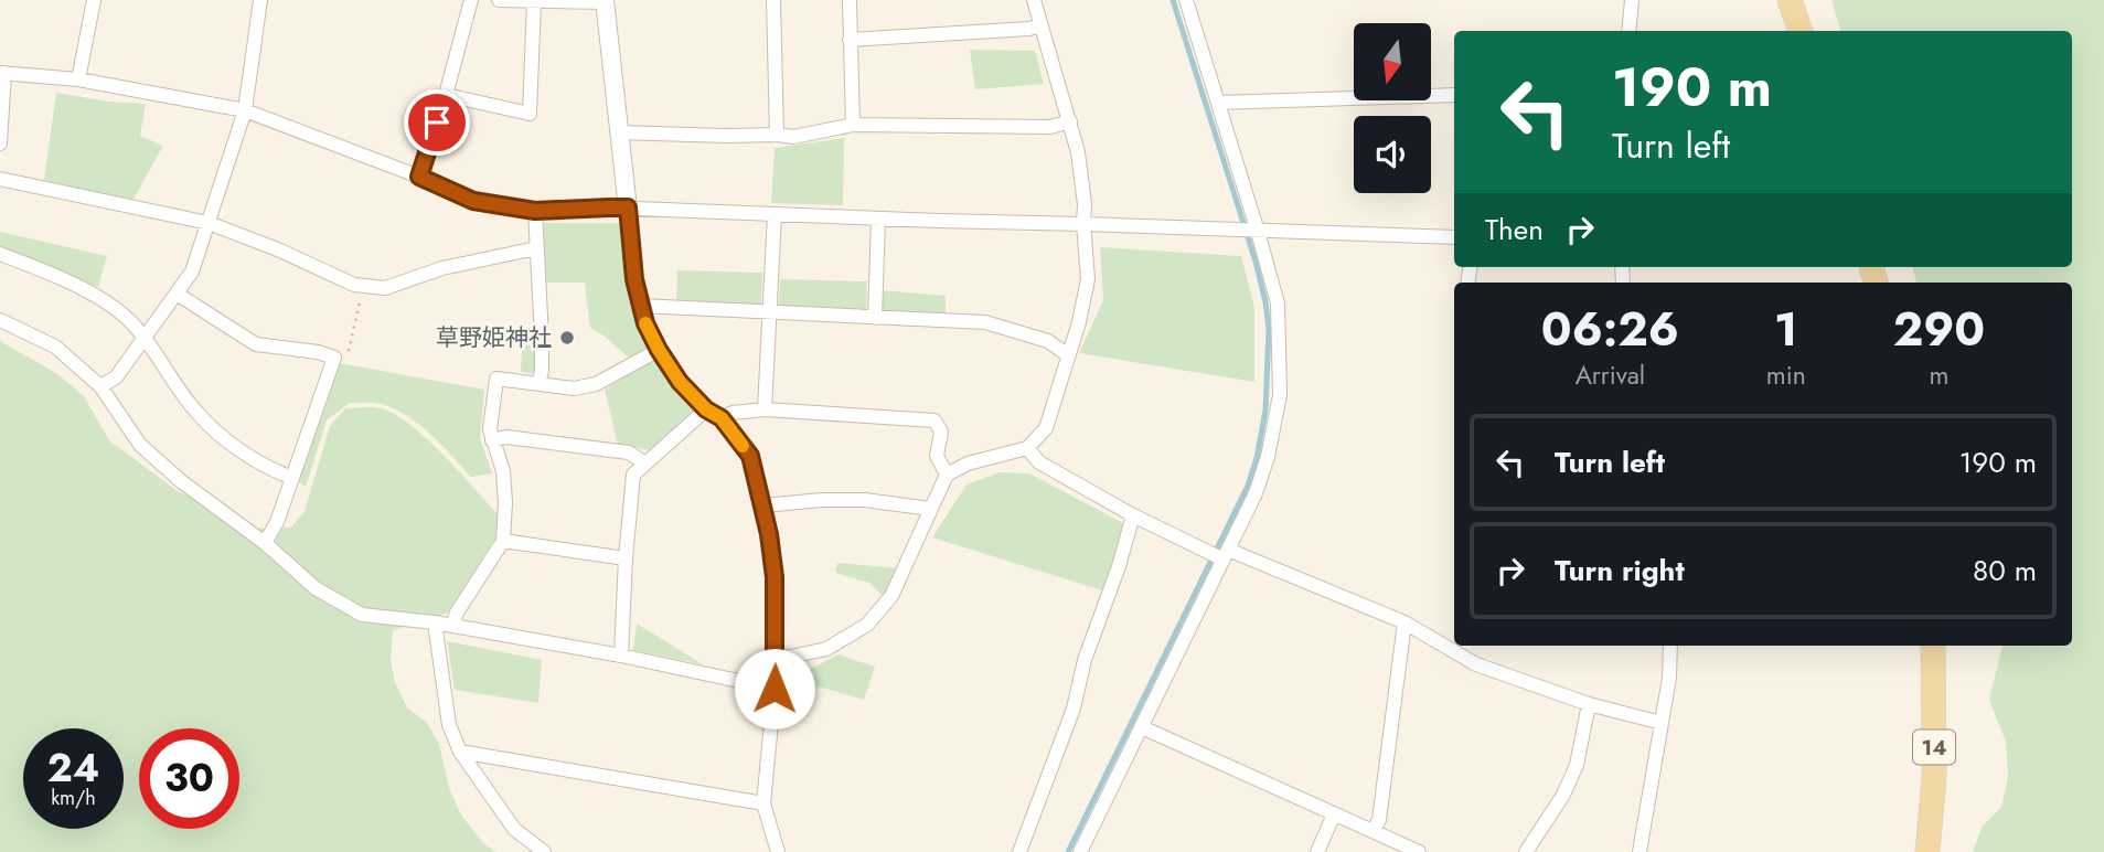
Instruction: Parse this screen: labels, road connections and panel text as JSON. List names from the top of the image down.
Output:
{
  "streets": {
    "main road": ["14"]
  },
  "places": ["草野姫神社"],
  "north": "bottom",
  "page": {
    "turn": ["190 m", "Turn left"],
    "then": "Then",
    "eta": [
      "06:26",
      "Arrival",
      "1",
      "min",
      "290",
      "m"
    ],
    "list": [
      {
        "name": "Turn left",
        "value": "190 m"
      },
      {
        "name": "Turn right",
        "value": "80 m"
      }
    ],
    "speed": "24 km/h",
    "limit": "30"
  }
}
